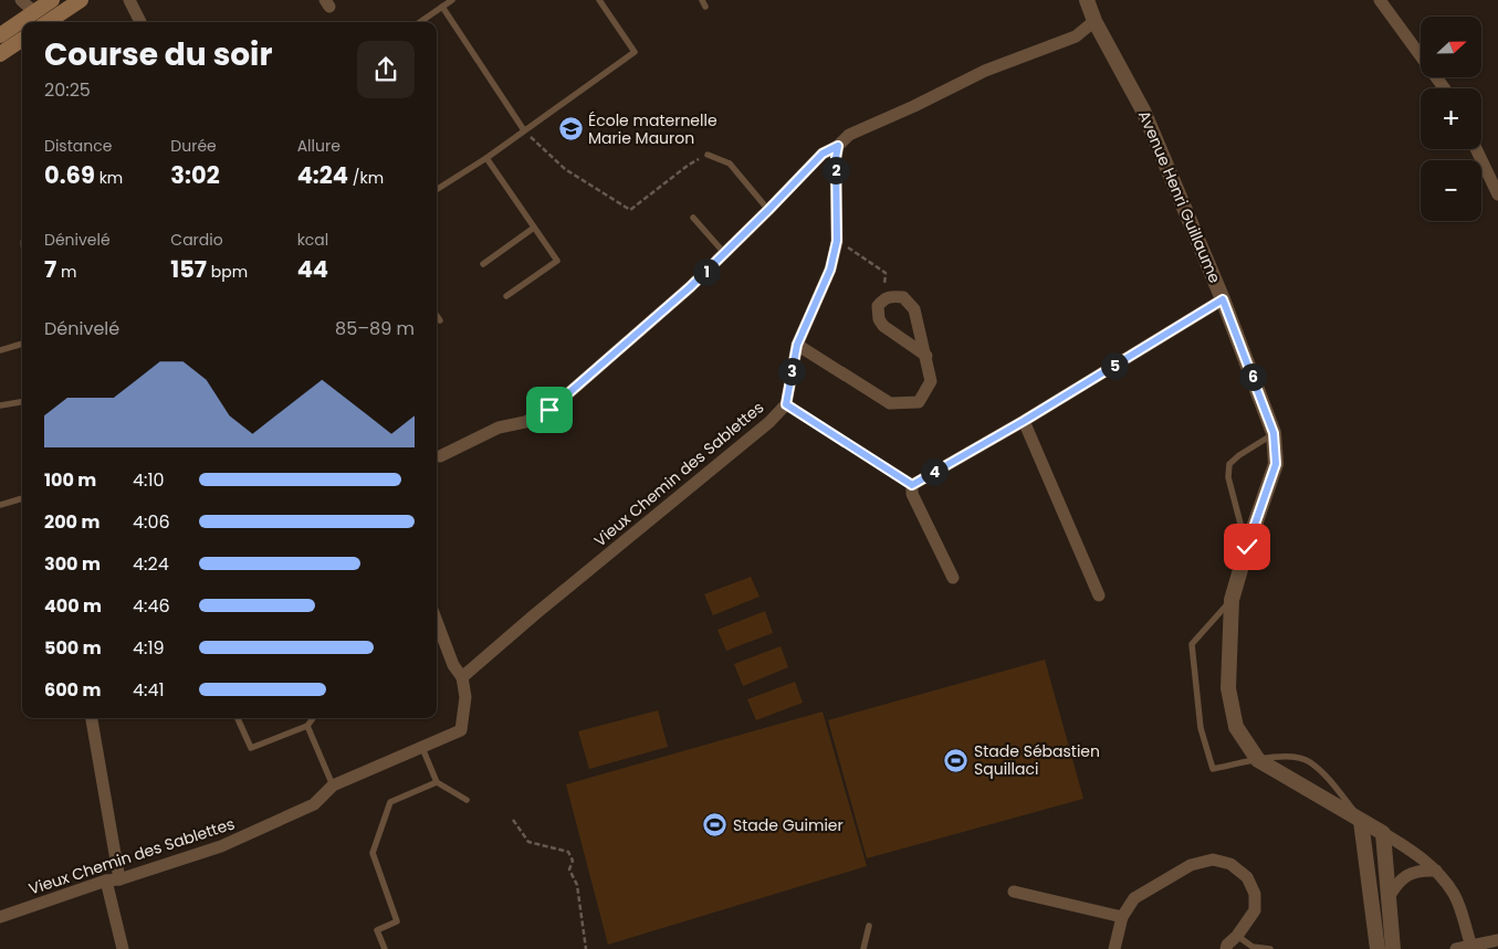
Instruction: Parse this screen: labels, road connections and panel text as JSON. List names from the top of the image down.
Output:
{
  "streets": {
    "street": ["Avenue Henri Guillaume", "Vieux Chemin des Sablettes"]
  },
  "places": {
    "school or university": ["École maternelle Marie Mauron"],
    "sports": ["Stade Sébastien Squillaci", "Stade Guimier"]
  },
  "north": "right",
  "page": {
    "map_buttons": ["+", "−"],
    "heading": ["Course du soir", "20:25"],
    "stats": [
      ["Distance", "0.69 km"],
      ["Durée", "3:02"],
      ["Allure", "4:24 /km"],
      ["Dénivelé", "7 m"],
      ["Cardio", "157 bpm"],
      ["kcal", "44"]
    ],
    "pins": [
      "2",
      "1",
      "5",
      "3",
      "6",
      "4"
    ],
    "chart": ["Dénivelé", "85–89 m"],
    "list": [
      {
        "name": "100 m",
        "note": "4:10"
      },
      {
        "name": "200 m",
        "note": "4:06"
      },
      {
        "name": "300 m",
        "note": "4:24"
      },
      {
        "name": "400 m",
        "note": "4:46"
      },
      {
        "name": "500 m",
        "note": "4:19"
      },
      {
        "name": "600 m",
        "note": "4:41"
      }
    ]
  }
}
